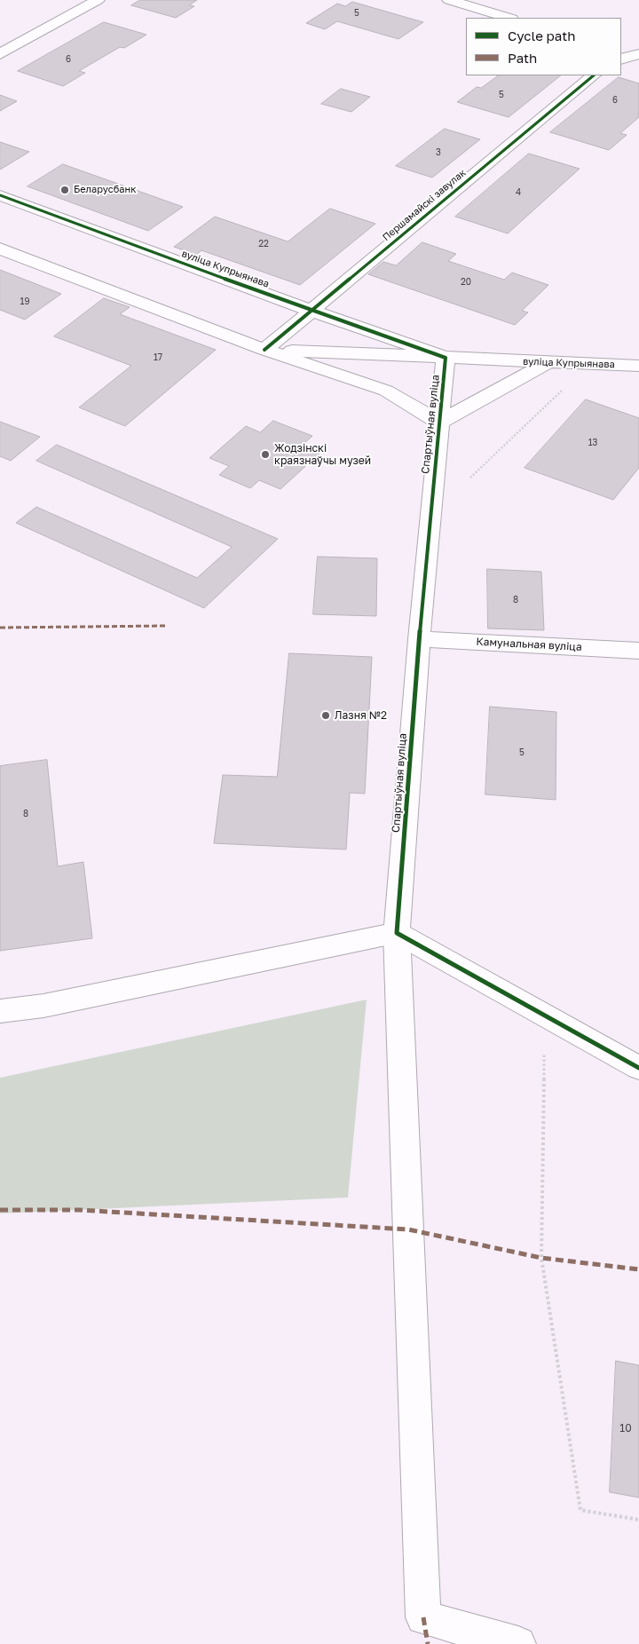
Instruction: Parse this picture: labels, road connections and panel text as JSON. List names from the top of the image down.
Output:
{
  "streets": {
    "street": [
      "Першамайскі завулак",
      "вуліца Купрыянава",
      "Спартыўная вуліца",
      "Камунальная вуліца"
    ]
  },
  "crossings": [
    ["Першамайскі завулак", "вуліца Купрыянава"],
    ["вуліца Купрыянава", "Спартыўная вуліца"],
    ["Спартыўная вуліца", "Камунальная вуліца"]
  ],
  "places": ["Беларусбанк", "Жодзінскі краязнаўчы музей", "Лазня №2"],
  "house_numbers": [
    "5",
    "6",
    "5",
    "6",
    "3",
    "4",
    "22",
    "20",
    "19",
    "17",
    "13",
    "8",
    "5",
    "8",
    "10"
  ],
  "legend": ["Cycle path", "Path"]
}
